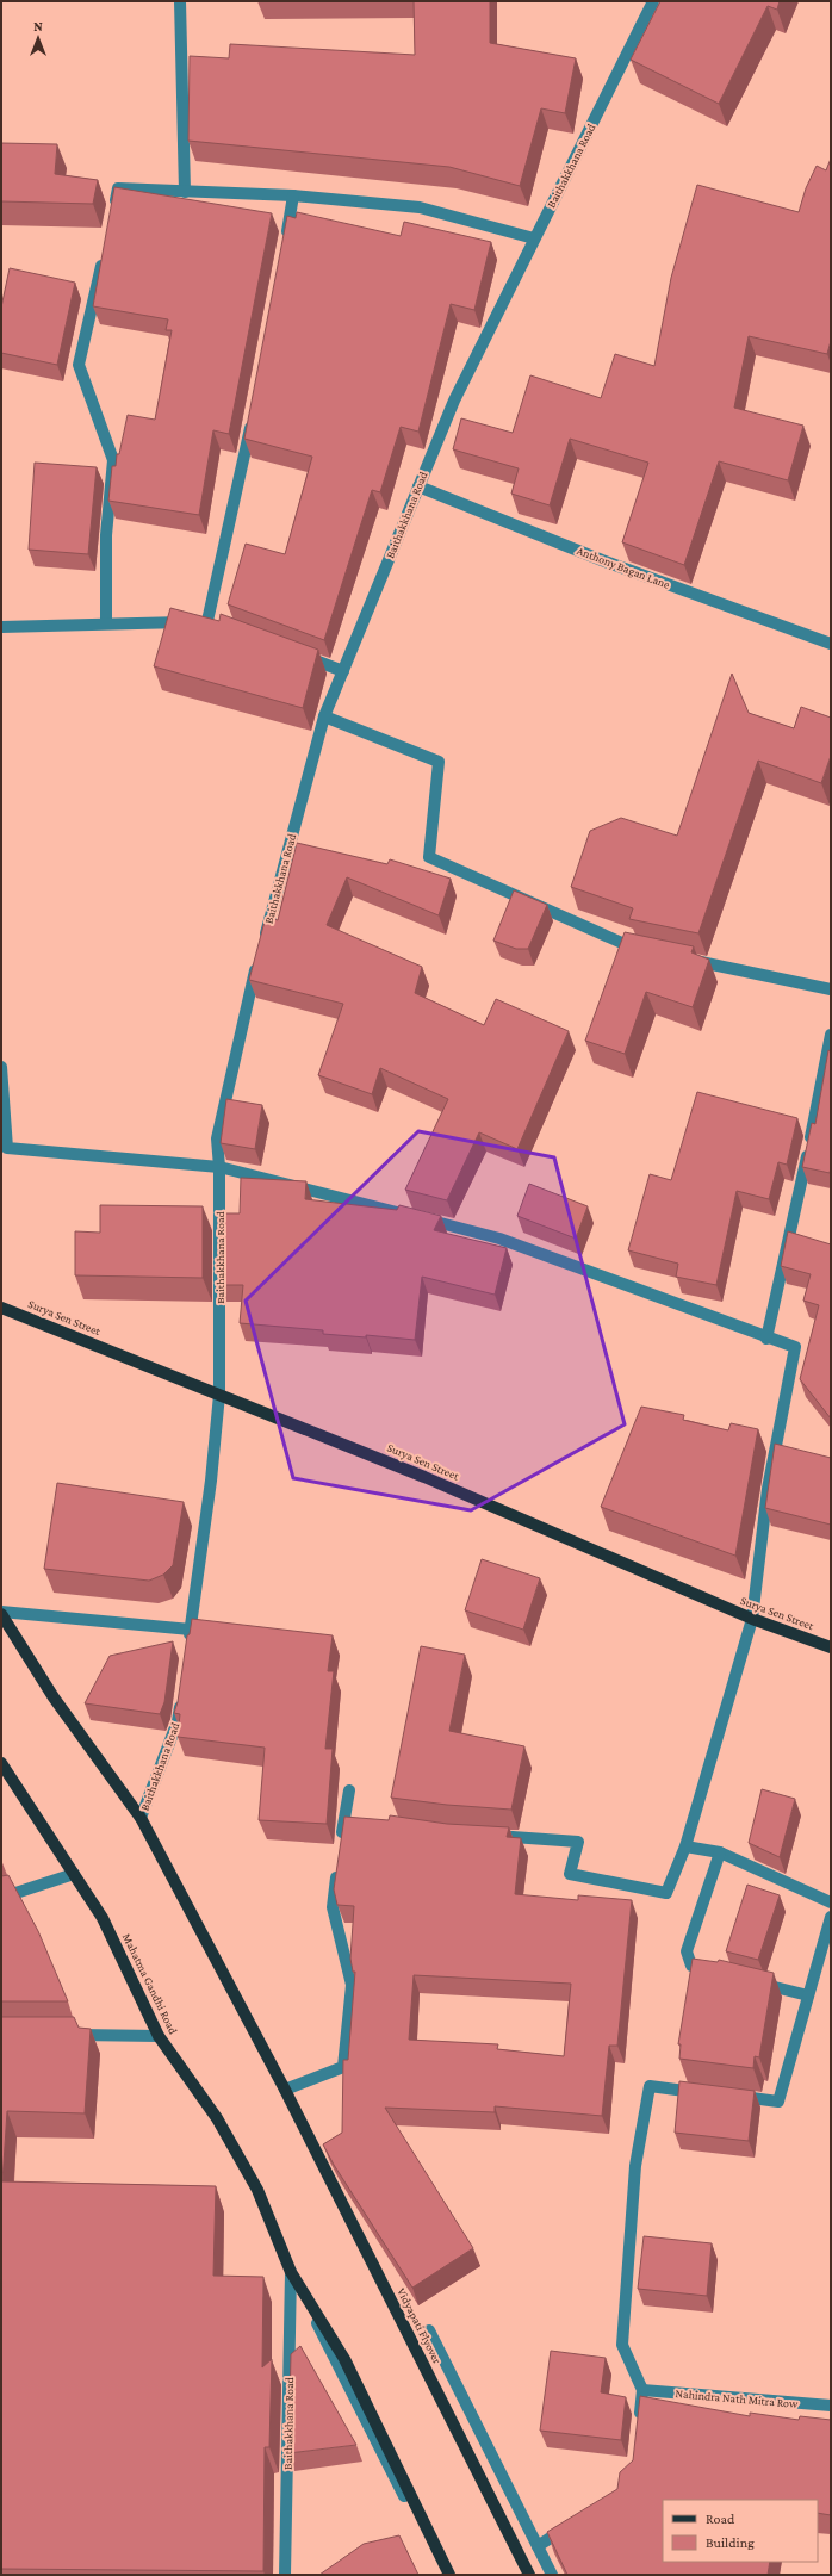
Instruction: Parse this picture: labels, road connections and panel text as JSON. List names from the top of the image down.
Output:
{
  "streets": {
    "main road": ["Surya Sen Street", "Mahatma Gandhi Road", "Vidyapati Flyover"],
    "street": ["Baithakkhana Road", "Anthony Bagan Lane", "Nahindra Nath Mitra Row"]
  },
  "crossings": [
    ["Baithakkhana Road", "Anthony Bagan Lane"],
    ["Baithakkhana Road", "Surya Sen Street"],
    ["Baithakkhana Road", "Mahatma Gandhi Road"],
    ["Baithakkhana Road", "Vidyapati Flyover"]
  ],
  "legend": ["Road", "Building"],
  "north": "top"
}
